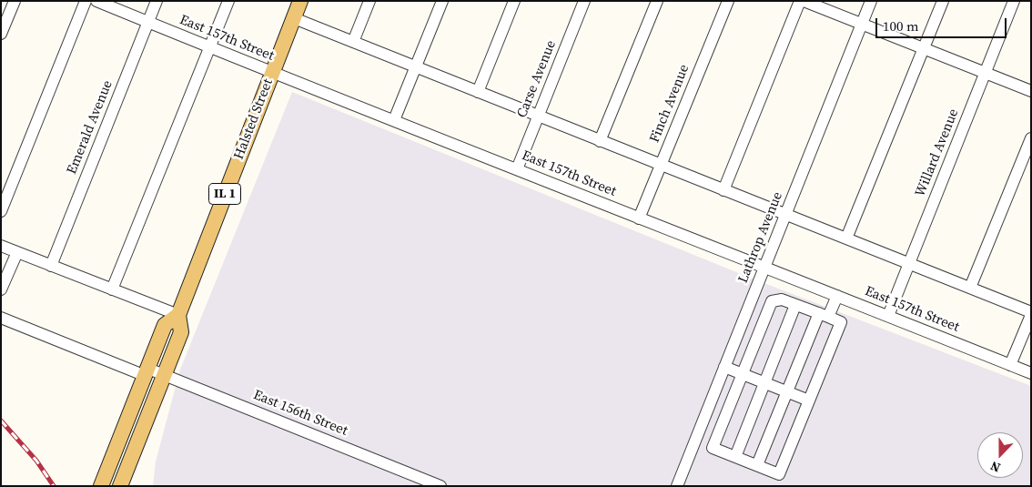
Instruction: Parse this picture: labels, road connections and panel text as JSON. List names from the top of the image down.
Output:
{
  "streets": {
    "main road": ["Halsted Street", "IL 1"],
    "street": [
      "East 157th Street",
      "Carse Avenue",
      "Finch Avenue",
      "Emerald Avenue",
      "Willard Avenue",
      "Lathrop Avenue",
      "East 156th Street"
    ]
  },
  "crossings": [
    ["East 157th Street", "Carse Avenue"],
    ["East 157th Street", "Finch Avenue"],
    ["East 157th Street", "Halsted Street"],
    ["East 157th Street", "Emerald Avenue"],
    ["East 157th Street", "Willard Avenue"],
    ["East 157th Street", "Lathrop Avenue"],
    ["Halsted Street", "East 156th Street"]
  ],
  "scale_bar": "100 m",
  "north": "bottom"
}
